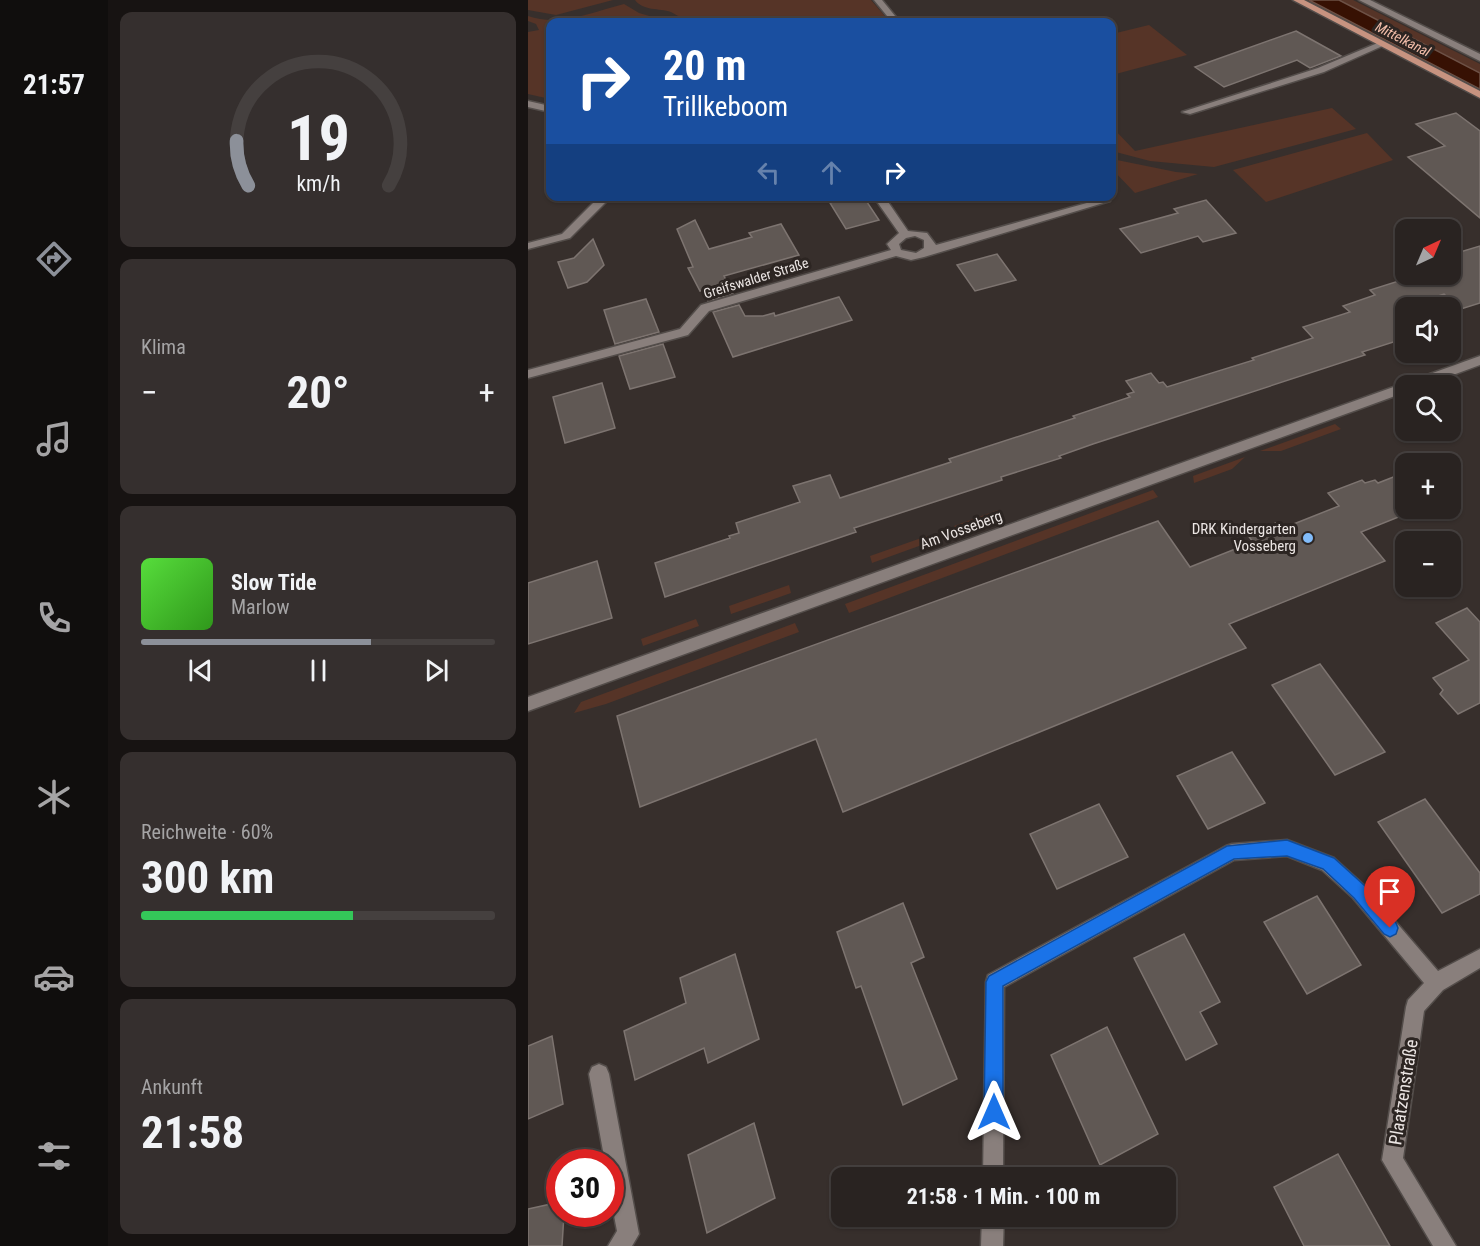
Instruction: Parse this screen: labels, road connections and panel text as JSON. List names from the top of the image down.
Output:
{
  "streets": {
    "street": ["Greifswalder Straße", "Am Vosseberg", "Plaatzenstraße"]
  },
  "water": ["Mittelkanal"],
  "places": ["DRK Kindergarten Vosseberg"],
  "north": "top right",
  "page": {
    "tabs": "21:57",
    "turn": ["20 m", "Trillkeboom"],
    "map_buttons": ["+", "−"],
    "tile": [
      "Klima",
      ["Reichweite · 60%", "300 km"],
      ["Ankunft", "21:58"]
    ],
    "heat": ["−", "20°", "+"],
    "song": ["Slow Tide", "Marlow"],
    "limit": "30",
    "trip": "21:58 · 1 Min. · 100 m",
    "gauge": ["19", "km/h"]
  }
}
